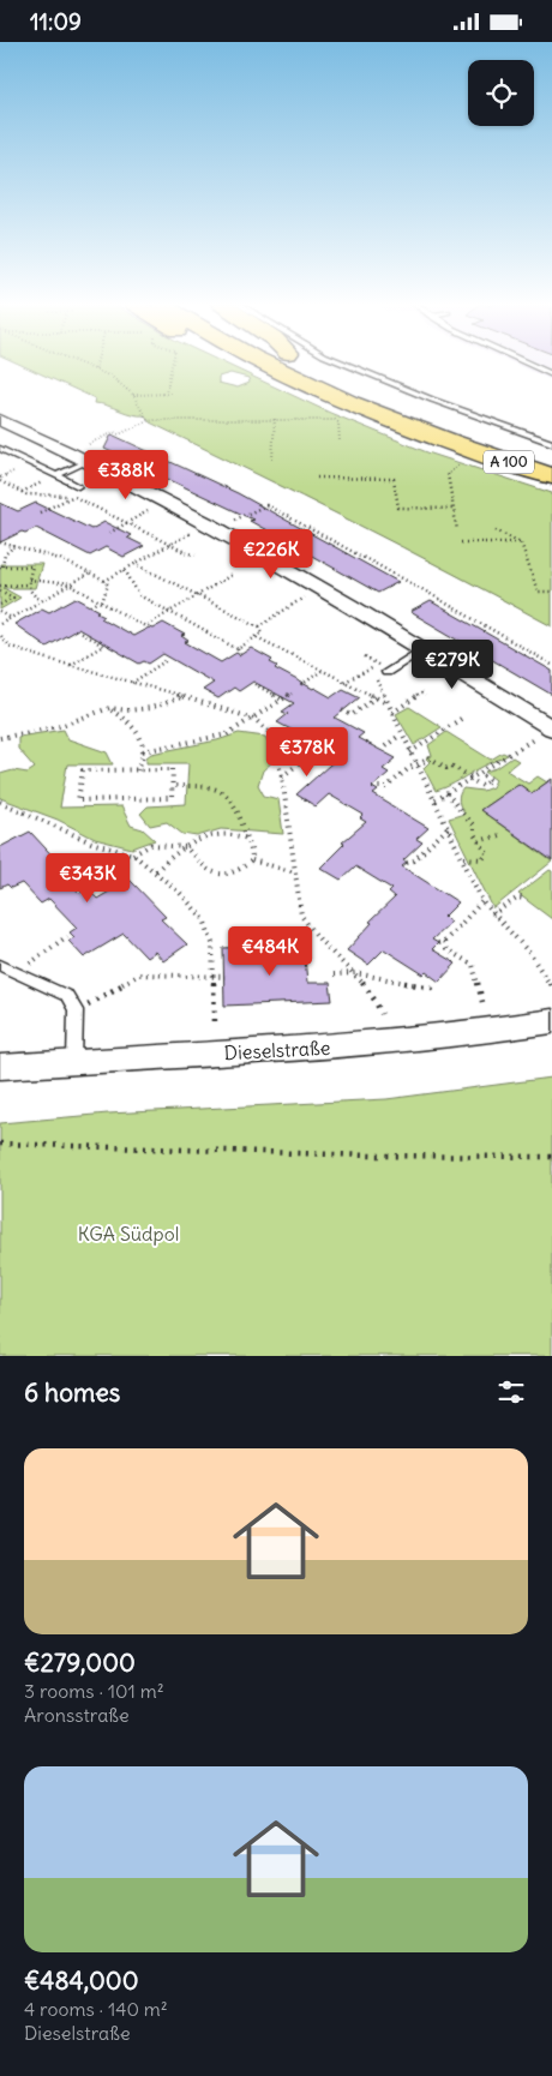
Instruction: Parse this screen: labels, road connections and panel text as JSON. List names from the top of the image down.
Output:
{
  "streets": {
    "highway": ["A 100"],
    "street": ["Dieselstraße"]
  },
  "parks": ["KGA Südpol"],
  "page": {
    "status": "11:09",
    "price": [
      "€388K",
      "€226K",
      "€279K",
      "€378K",
      "€343K",
      "€484K"
    ],
    "heading": "6 homes",
    "list": [
      {
        "name": "€279,000",
        "note": "3 rooms · 101 m² · Aronsstraße"
      },
      {
        "name": "€484,000",
        "note": "4 rooms · 140 m² · Dieselstraße"
      }
    ]
  }
}
